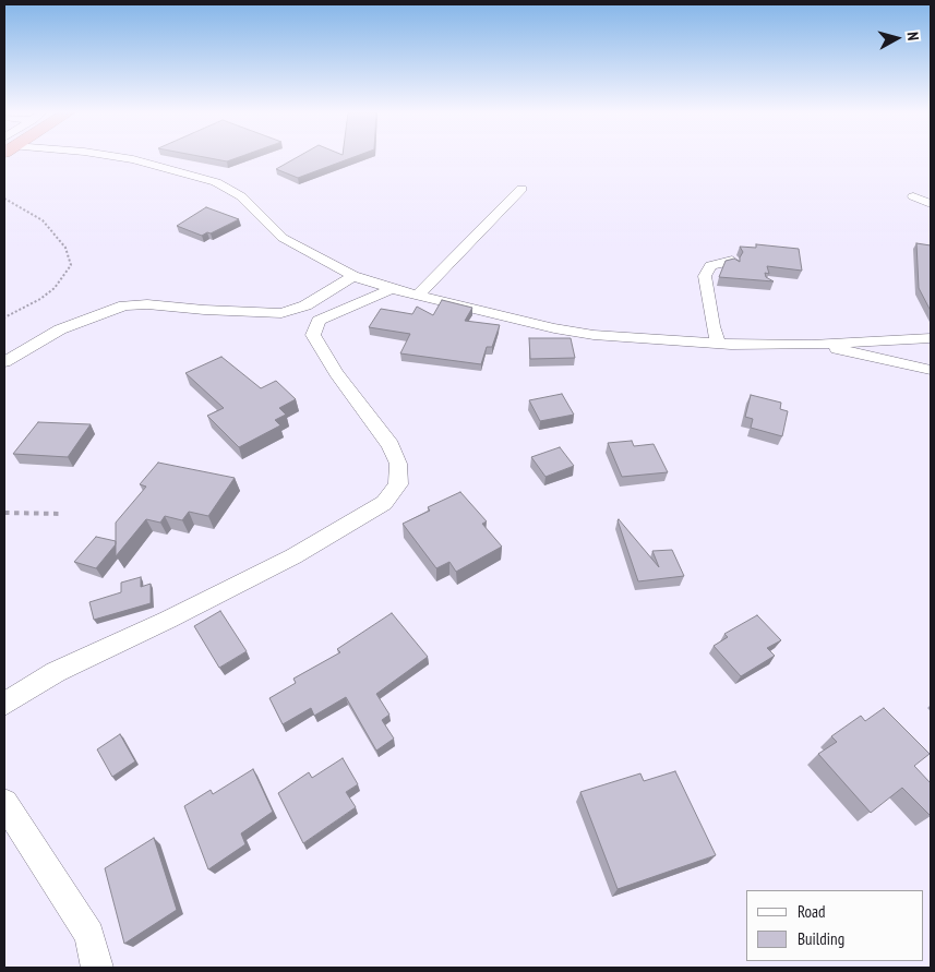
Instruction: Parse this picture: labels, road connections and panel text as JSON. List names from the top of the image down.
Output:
{
  "legend": ["Road", "Building"],
  "north": "right"
}
